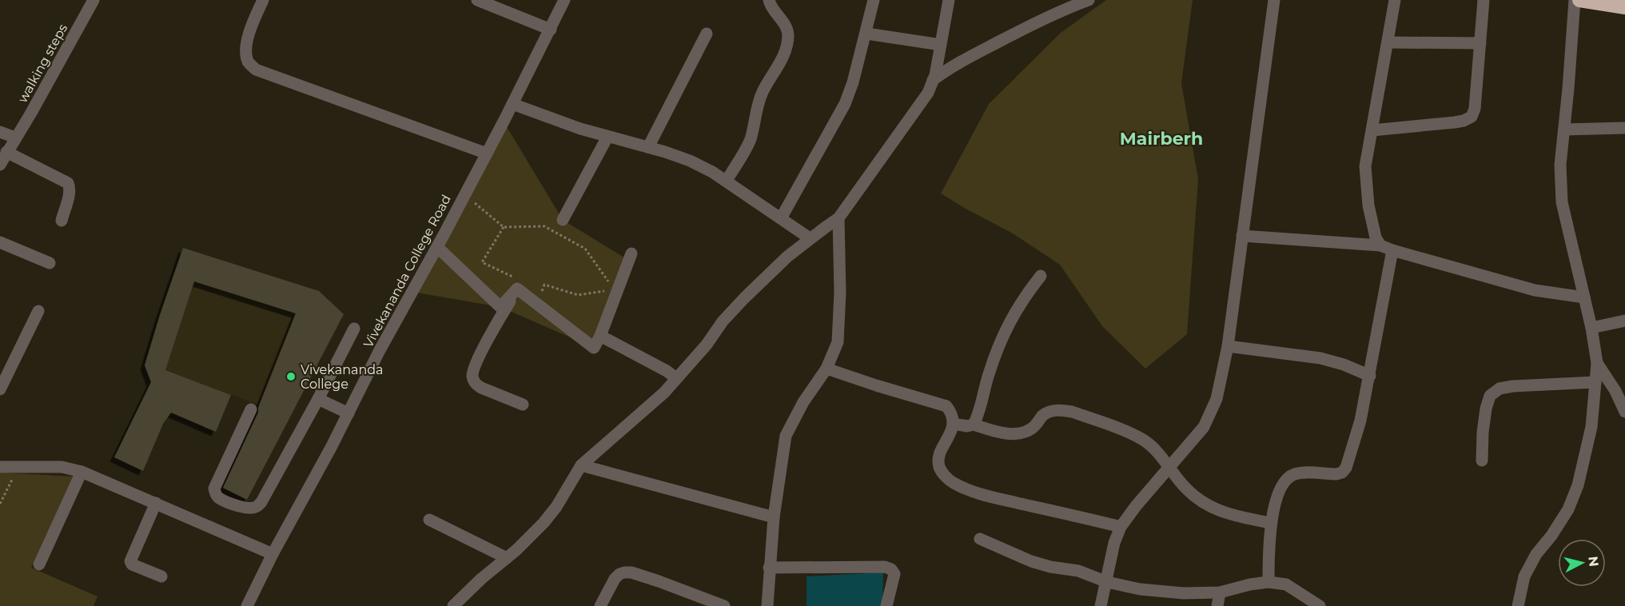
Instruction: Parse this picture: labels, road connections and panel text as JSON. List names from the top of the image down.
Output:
{
  "streets": {
    "street": ["walking steps", "Vivekananda College Road"]
  },
  "districts": ["Mairberh"],
  "places": ["Vivekananda College"],
  "north": "right"
}
